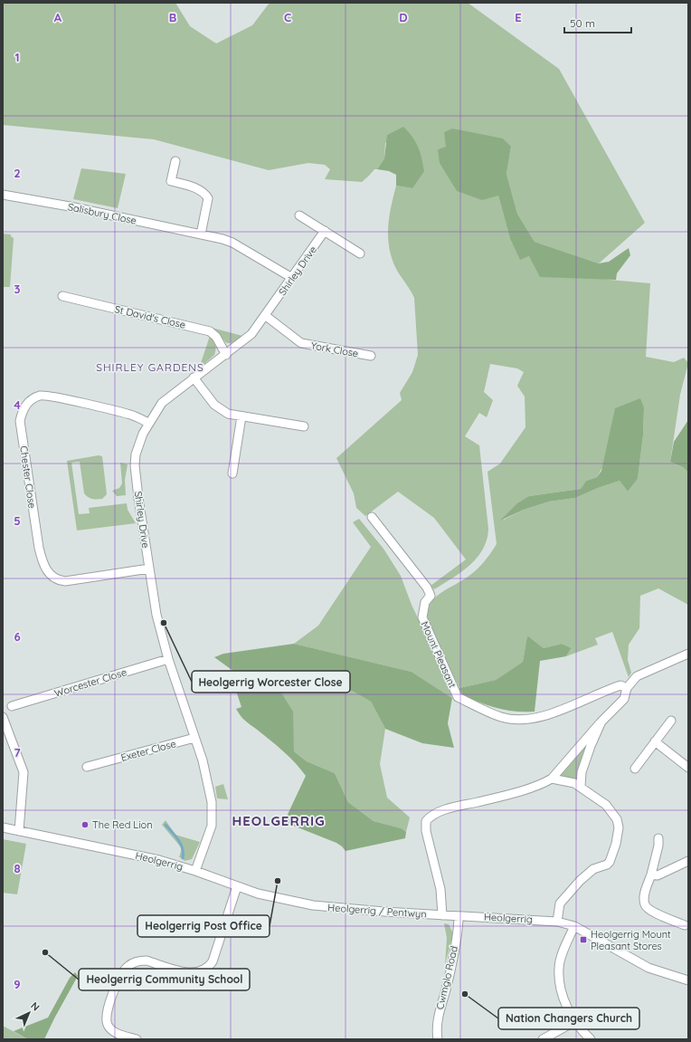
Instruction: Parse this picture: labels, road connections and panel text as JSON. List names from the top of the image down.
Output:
{
  "streets": {
    "street": [
      "Salisbury Close",
      "Shirley Drive",
      "St David's Close",
      "York Close",
      "Chester Close",
      "Mount Pleasant",
      "Worcester Close",
      "Exeter Close",
      "Heolgerrig",
      "Heolgerrig / Pentwyn",
      "Cwmglo Road"
    ]
  },
  "crossings": [
    ["Salisbury Close", "Shirley Drive"],
    ["Shirley Drive", "St David's Close"],
    ["Shirley Drive", "York Close"],
    ["Shirley Drive", "Chester Close"],
    ["Shirley Drive", "Worcester Close"],
    ["Shirley Drive", "Exeter Close"],
    ["Shirley Drive", "Heolgerrig"],
    ["Heolgerrig", "Heolgerrig / Pentwyn"],
    ["Heolgerrig", "Cwmglo Road"]
  ],
  "districts": ["SHIRLEY GARDENS", "HEOLGERRIG"],
  "places": {
    "other": [
      "Heolgerrig Worcester Close",
      "The Red Lion",
      "Heolgerrig Post Office",
      "Heolgerrig Community School",
      "Nation Changers Church"
    ],
    "transit": ["Heolgerrig Mount Pleasant Stores"]
  },
  "scale_bar": "50 m",
  "north": "top right",
  "grid": {
    "columns": [
      "A",
      "B",
      "C",
      "D",
      "E"
    ],
    "rows": [
      "1",
      "2",
      "3",
      "4",
      "5",
      "6",
      "7",
      "8",
      "9"
    ]
  }
}
